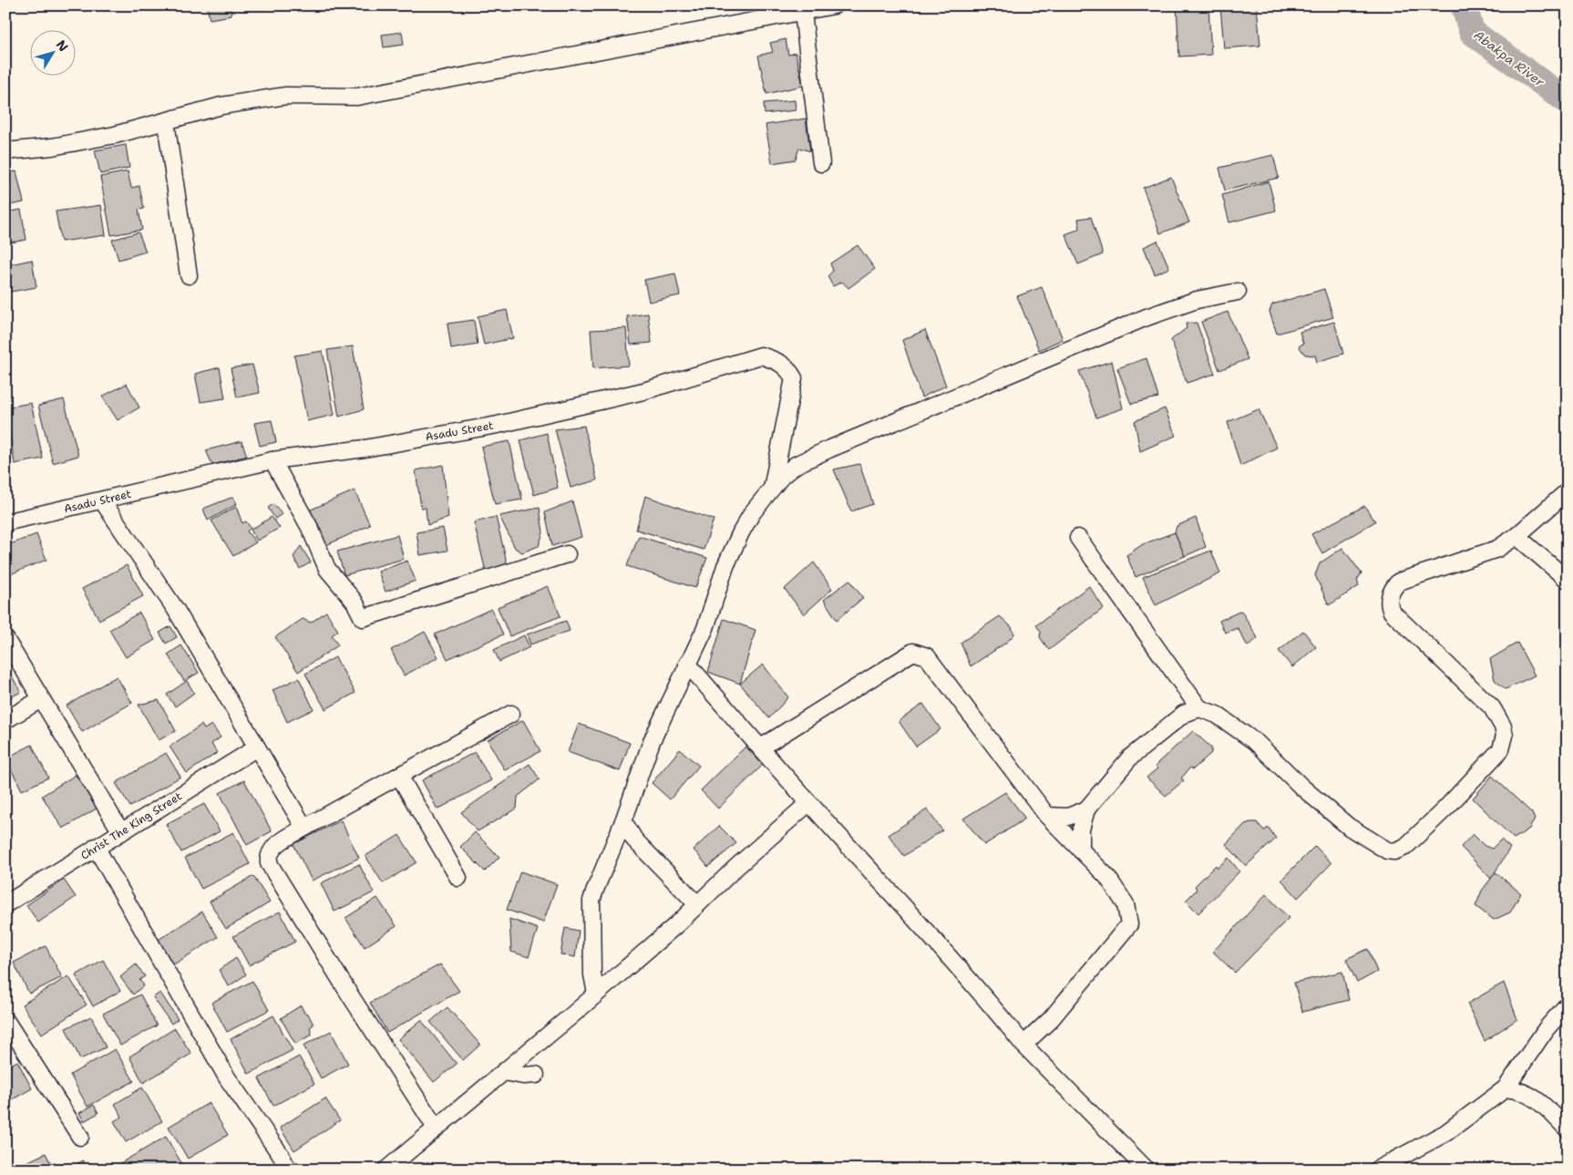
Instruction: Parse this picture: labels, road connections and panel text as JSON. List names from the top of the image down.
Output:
{
  "streets": {
    "street": ["Asadu Street", "Christ The King Street"]
  },
  "water": ["Abakpa River"],
  "north": "top right"
}
